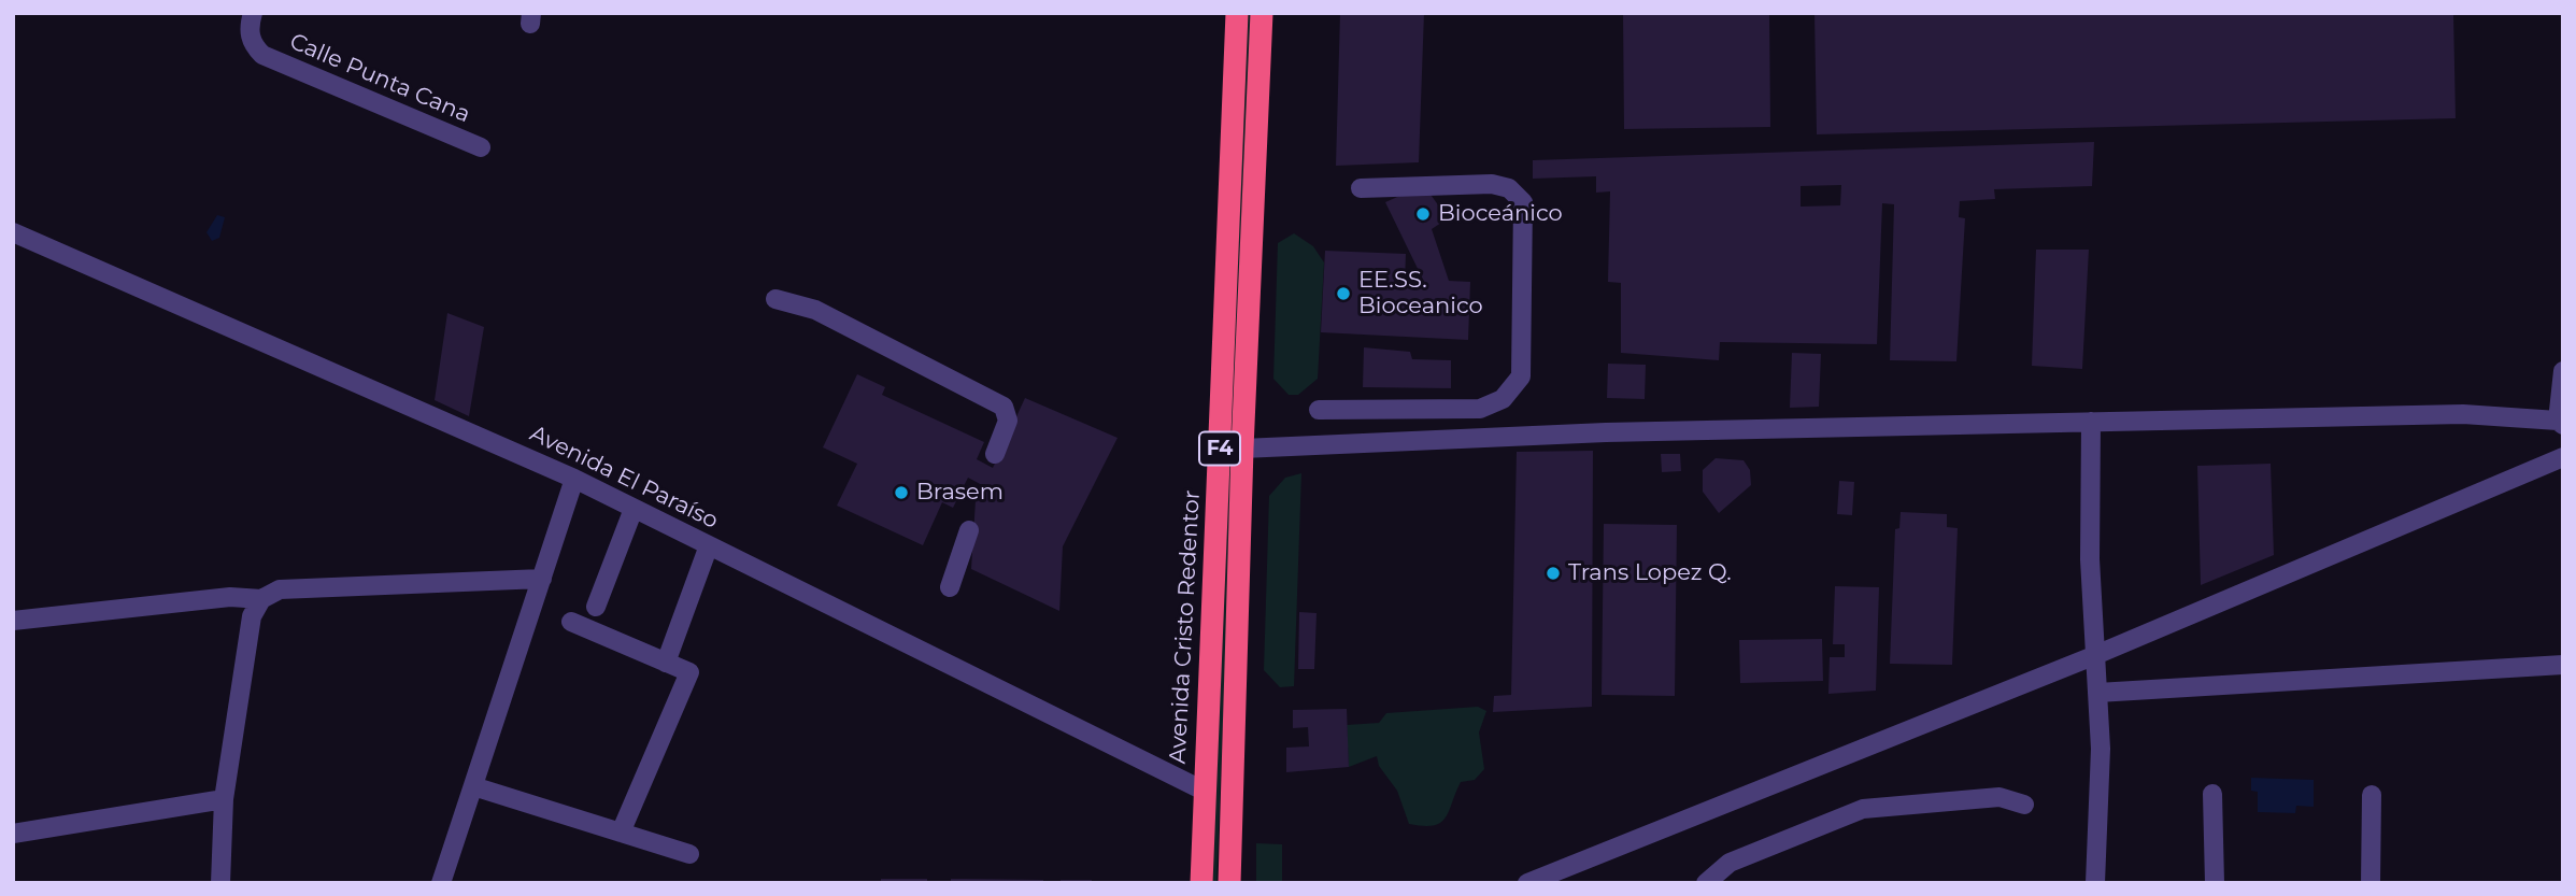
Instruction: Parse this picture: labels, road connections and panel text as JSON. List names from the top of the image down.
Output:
{
  "streets": {
    "highway": ["F4", "Avenida Cristo Redentor"],
    "street": ["Calle Punta Cana", "Avenida El Paraíso"]
  },
  "crossings": [
    ["Avenida El Paraíso", "Avenida Cristo Redentor"]
  ],
  "places": [
    "Bioceánico",
    "EE.SS. Bioceanico",
    "Brasem",
    "Trans Lopez Q."
  ]
}
